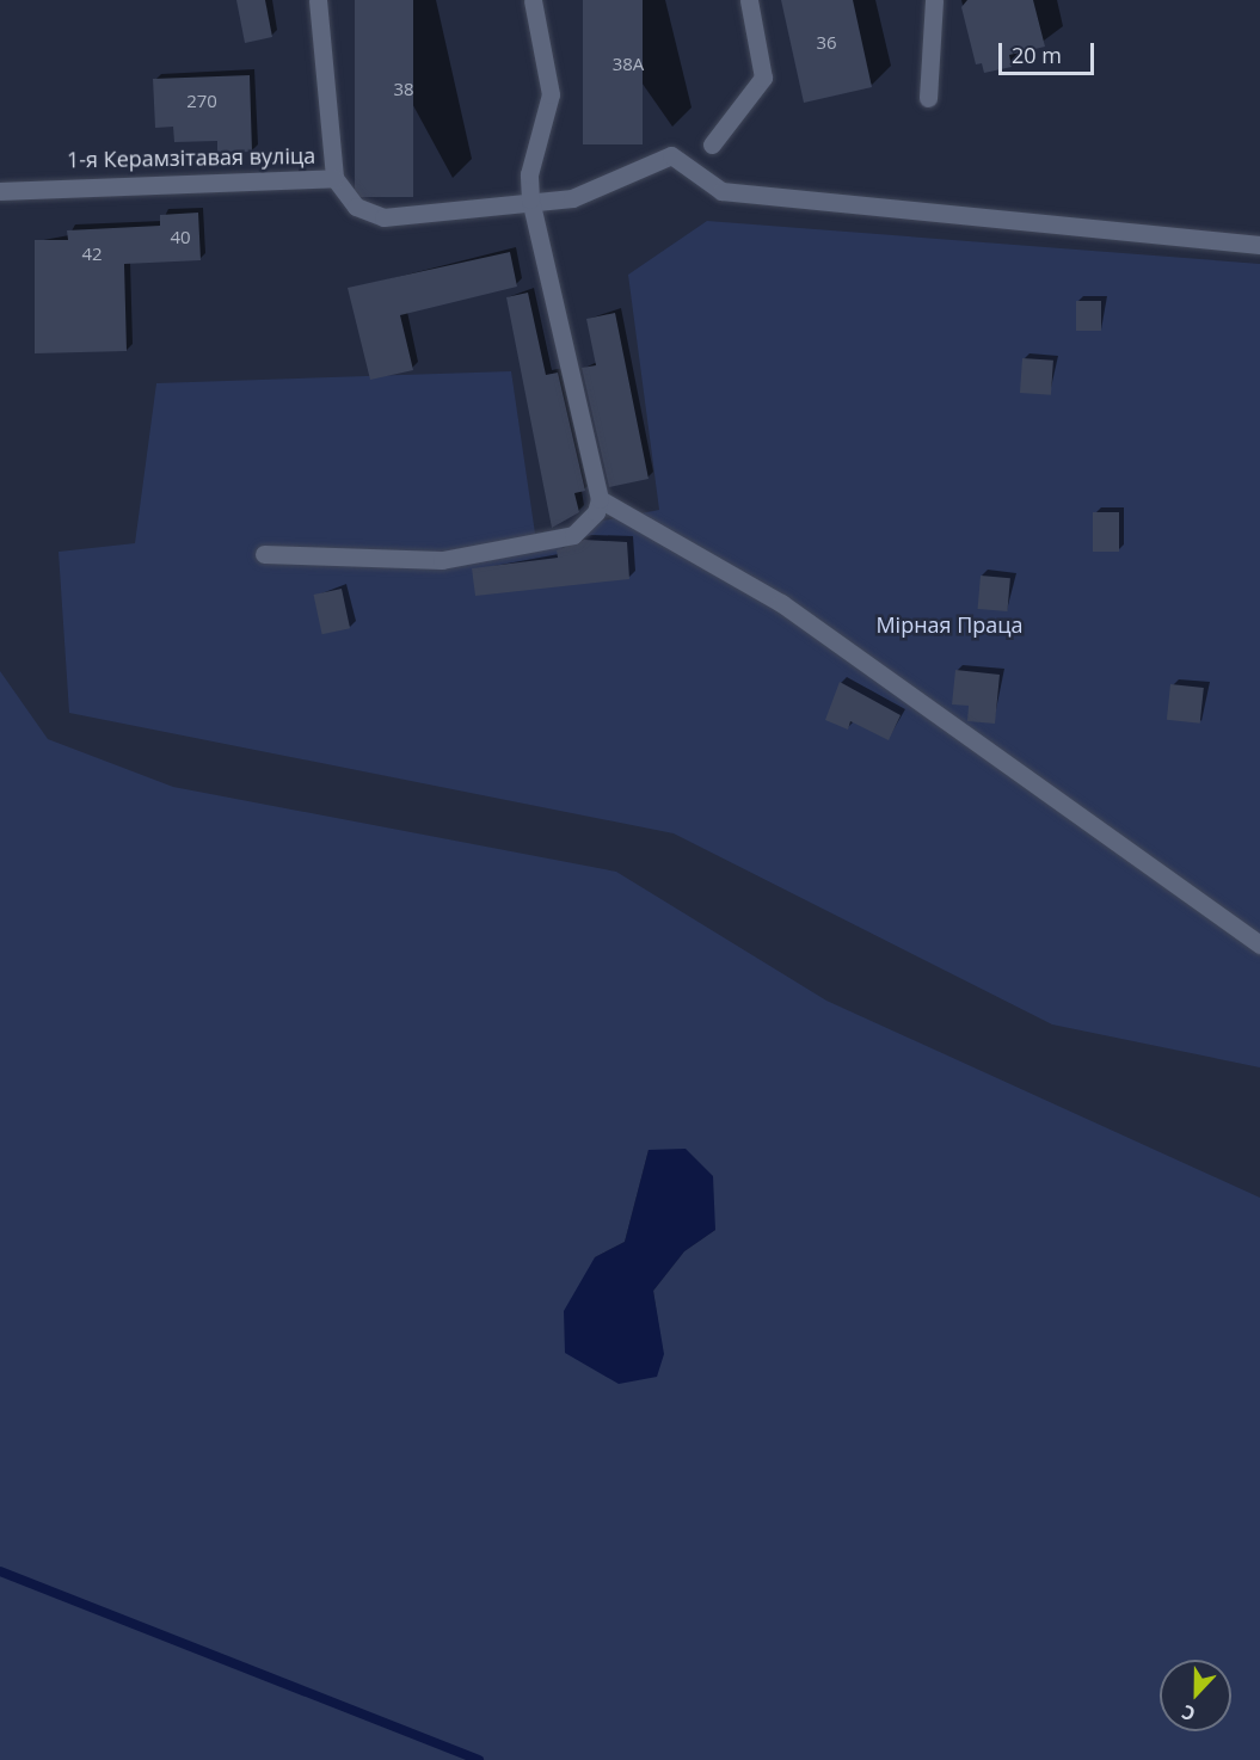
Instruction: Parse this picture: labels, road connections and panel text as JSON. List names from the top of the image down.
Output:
{
  "streets": {
    "street": ["1-я Керамзітавая вуліца"]
  },
  "parks": ["Мірная Праца"],
  "house_numbers": [
    "36",
    "38А",
    "38",
    "270",
    "40",
    "42"
  ],
  "scale_bar": "20 m",
  "north": "bottom"
}
